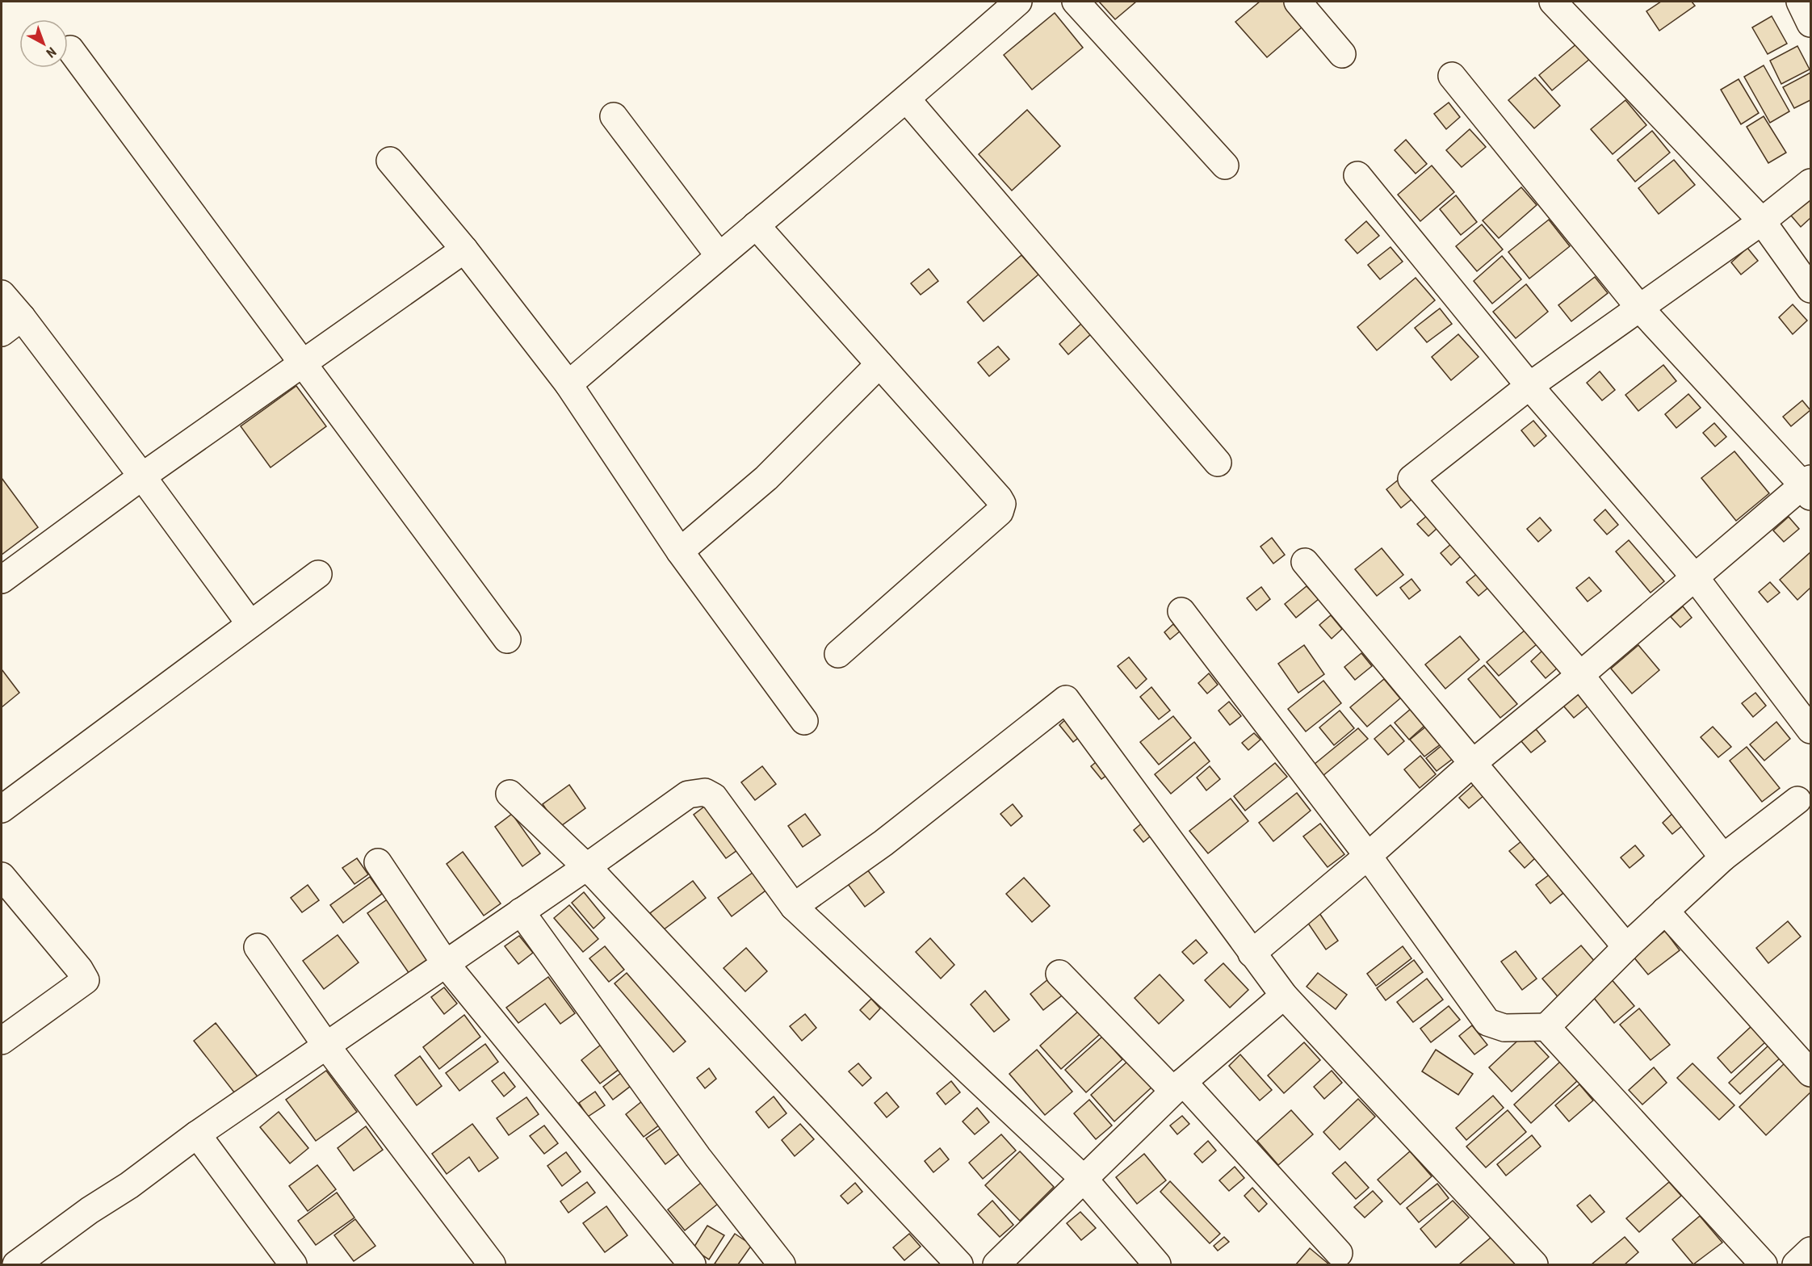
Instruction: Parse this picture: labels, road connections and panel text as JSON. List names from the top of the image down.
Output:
{
  "north": "bottom right"
}
